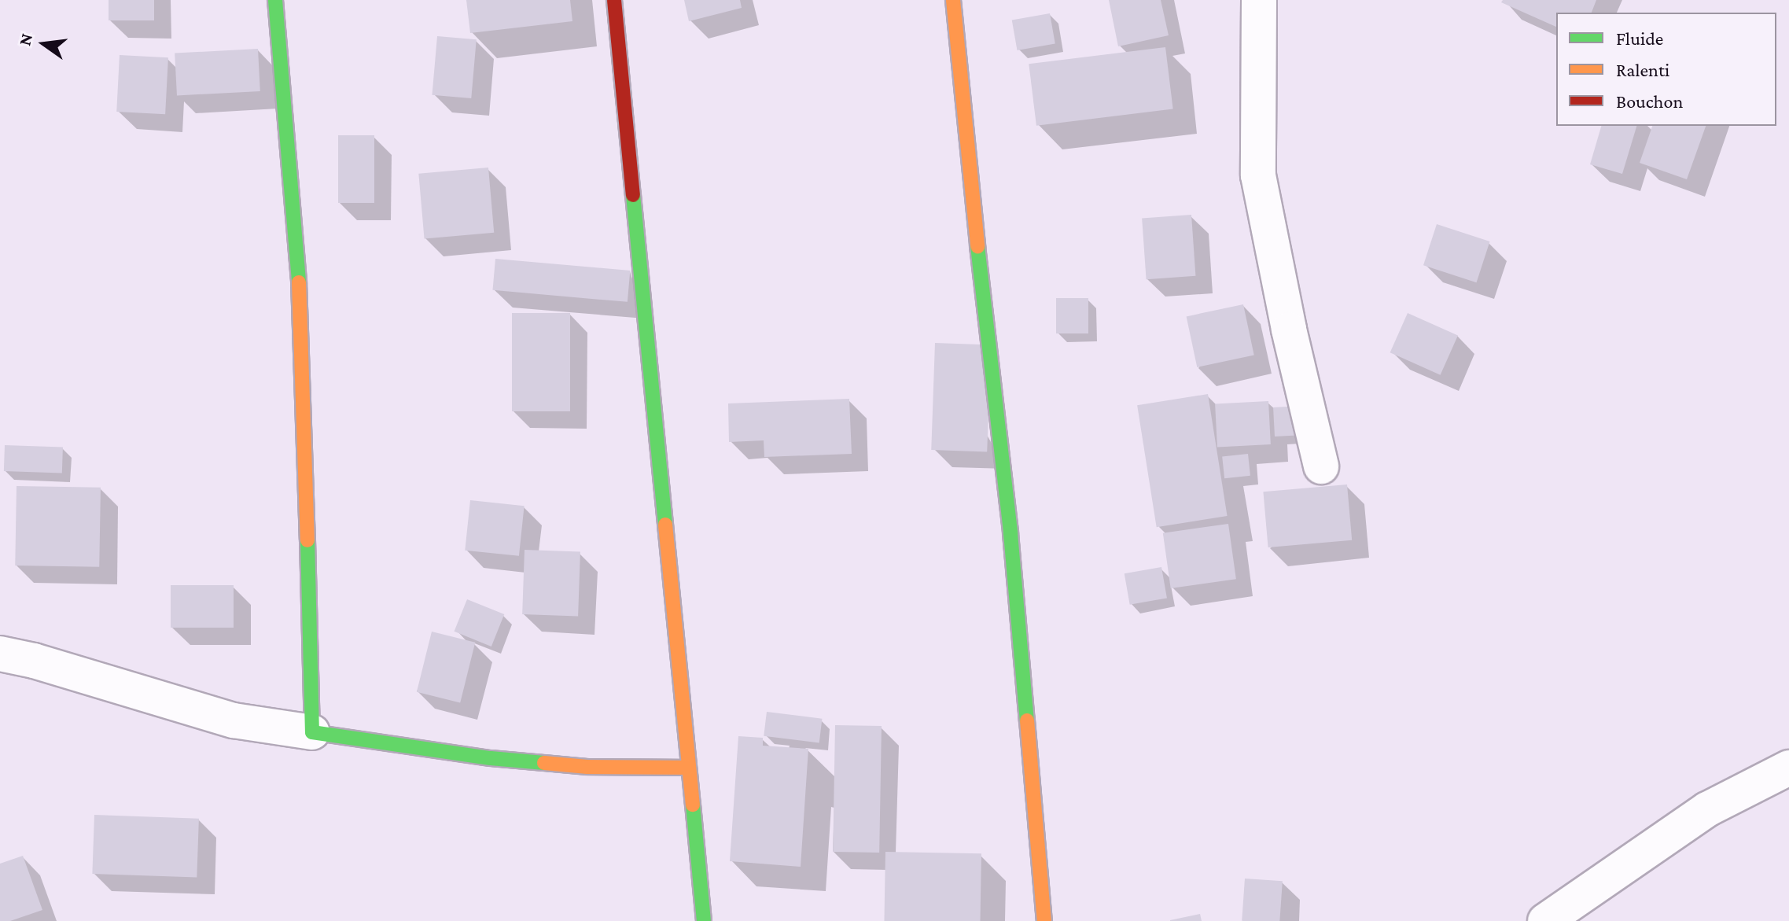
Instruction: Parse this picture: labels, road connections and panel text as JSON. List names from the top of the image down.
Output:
{
  "legend": ["Fluide", "Ralenti", "Bouchon"],
  "north": "left"
}
